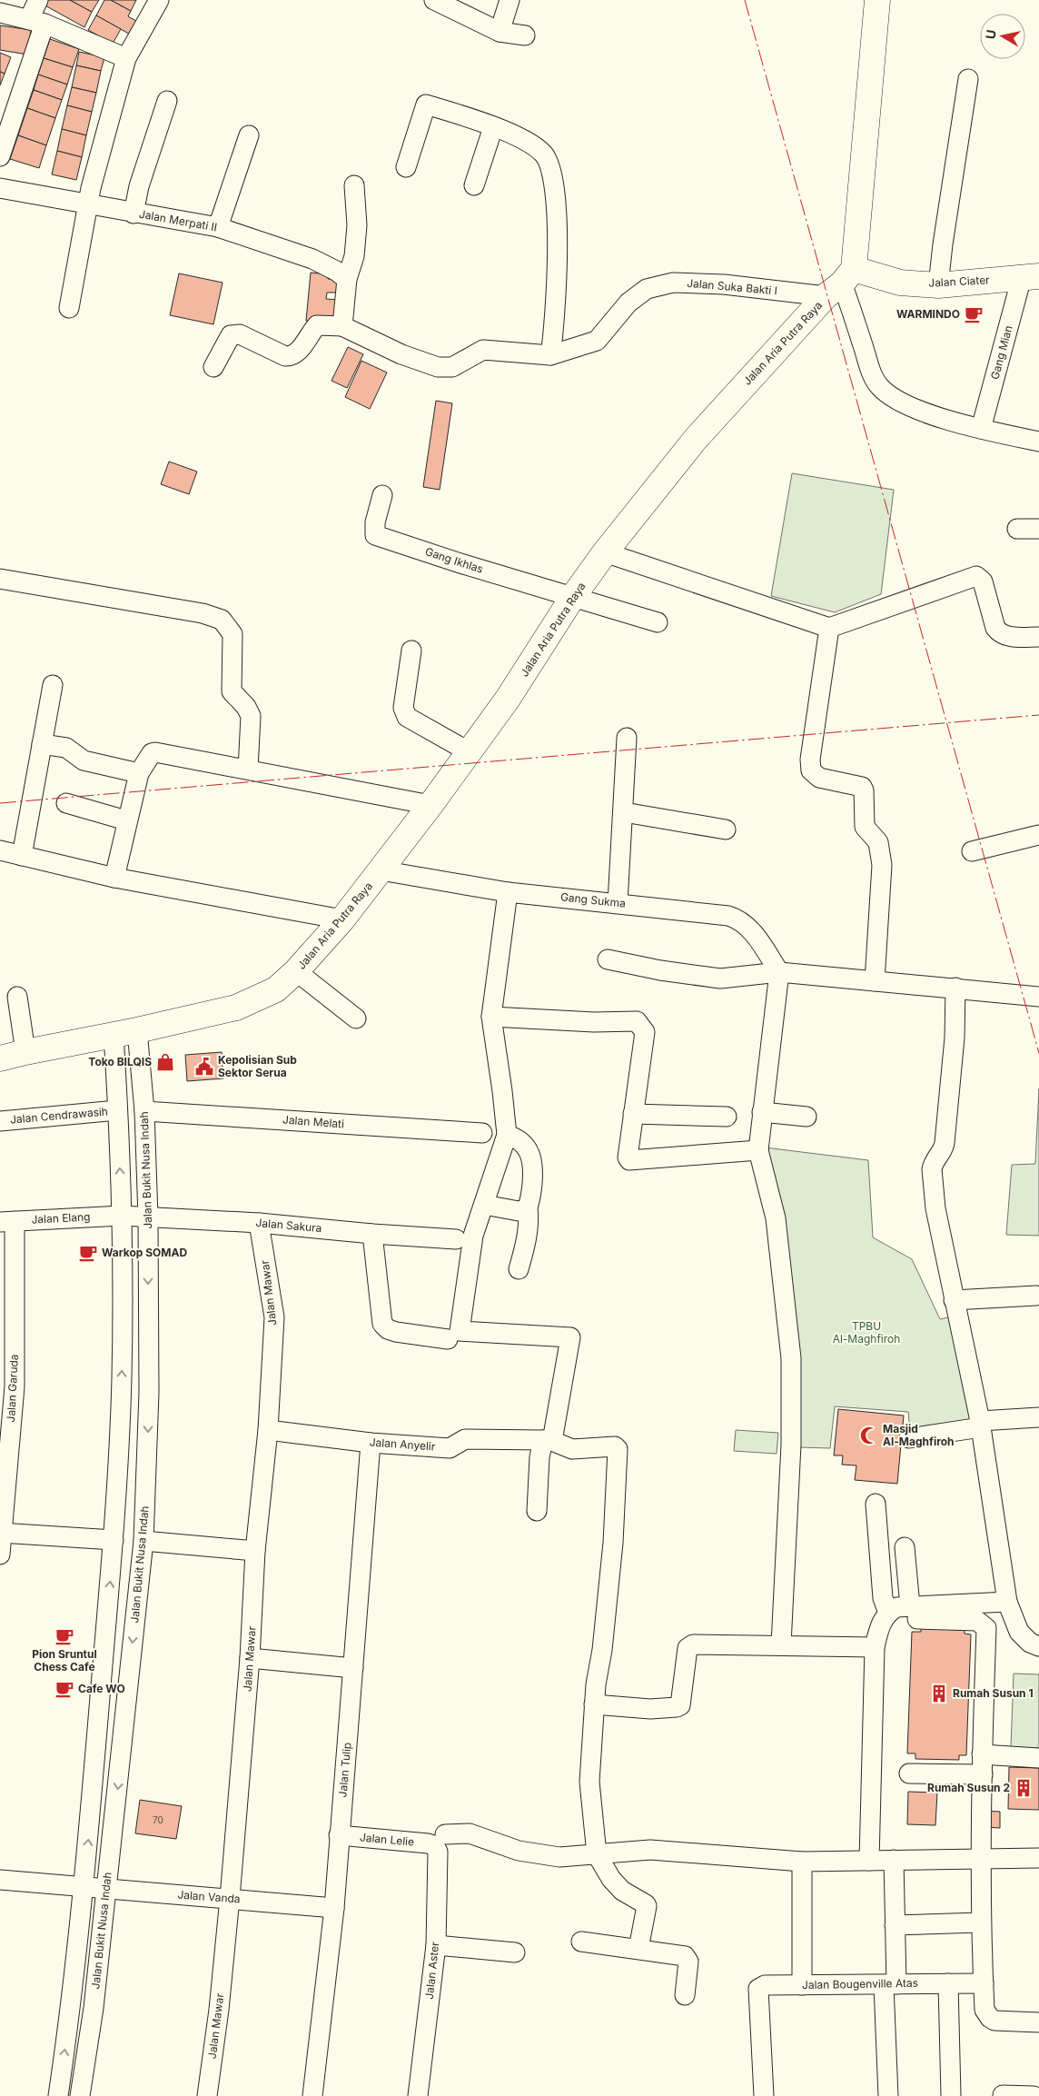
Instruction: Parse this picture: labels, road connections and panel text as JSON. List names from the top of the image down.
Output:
{
  "streets": {
    "main road": ["Jalan Ciater", "Jalan Aria Putra Raya"],
    "street": [
      "Jalan Merpati II",
      "Jalan Suka Bakti I",
      "Gang Mian",
      "Gang Ikhlas",
      "Gang Sukma",
      "Jalan Cendrawasih",
      "Jalan Melati",
      "Jalan Bukit Nusa Indah",
      "Jalan Elang",
      "Jalan Sakura",
      "Jalan Mawar",
      "Jalan Garuda",
      "Jalan Anyelir",
      "Jalan Tulip",
      "Jalan Lelie",
      "Jalan Vanda",
      "Jalan Aster",
      "Jalan Bougenville Atas"
    ]
  },
  "crossings": [
    ["Jalan Ciater", "Jalan Suka Bakti I"],
    ["Jalan Ciater", "Jalan Aria Putra Raya"],
    ["Jalan Ciater", "Gang Mian"],
    ["Jalan Suka Bakti I", "Jalan Aria Putra Raya"],
    ["Jalan Aria Putra Raya", "Gang Ikhlas"],
    ["Jalan Aria Putra Raya", "Gang Sukma"],
    ["Jalan Aria Putra Raya", "Jalan Bukit Nusa Indah"],
    ["Jalan Cendrawasih", "Jalan Bukit Nusa Indah"],
    ["Jalan Melati", "Jalan Bukit Nusa Indah"],
    ["Jalan Bukit Nusa Indah", "Jalan Elang"],
    ["Jalan Bukit Nusa Indah", "Jalan Sakura"],
    ["Jalan Bukit Nusa Indah", "Jalan Vanda"],
    ["Jalan Elang", "Jalan Sakura"],
    ["Jalan Elang", "Jalan Garuda"],
    ["Jalan Sakura", "Jalan Mawar"],
    ["Jalan Mawar", "Jalan Anyelir"],
    ["Jalan Mawar", "Jalan Vanda"],
    ["Jalan Anyelir", "Jalan Tulip"],
    ["Jalan Tulip", "Jalan Lelie"],
    ["Jalan Tulip", "Jalan Vanda"],
    ["Jalan Lelie", "Jalan Aster"]
  ],
  "parks": ["TPBU Al-Maghfiroh"],
  "places": {
    "cafe": [
      "WARMINDO",
      "Warkop SOMAD",
      "Pion Sruntul Chess Cafe",
      "Cafe WO"
    ],
    "shop": ["Toko BILQIS"],
    "public building": ["Kepolisian Sub Sektor Serua"],
    "mosque": ["Masjid Al-Maghfiroh"],
    "building": ["Rumah Susun 1", "Rumah Susun 2"]
  },
  "house_numbers": ["70"],
  "north": "left"
}
